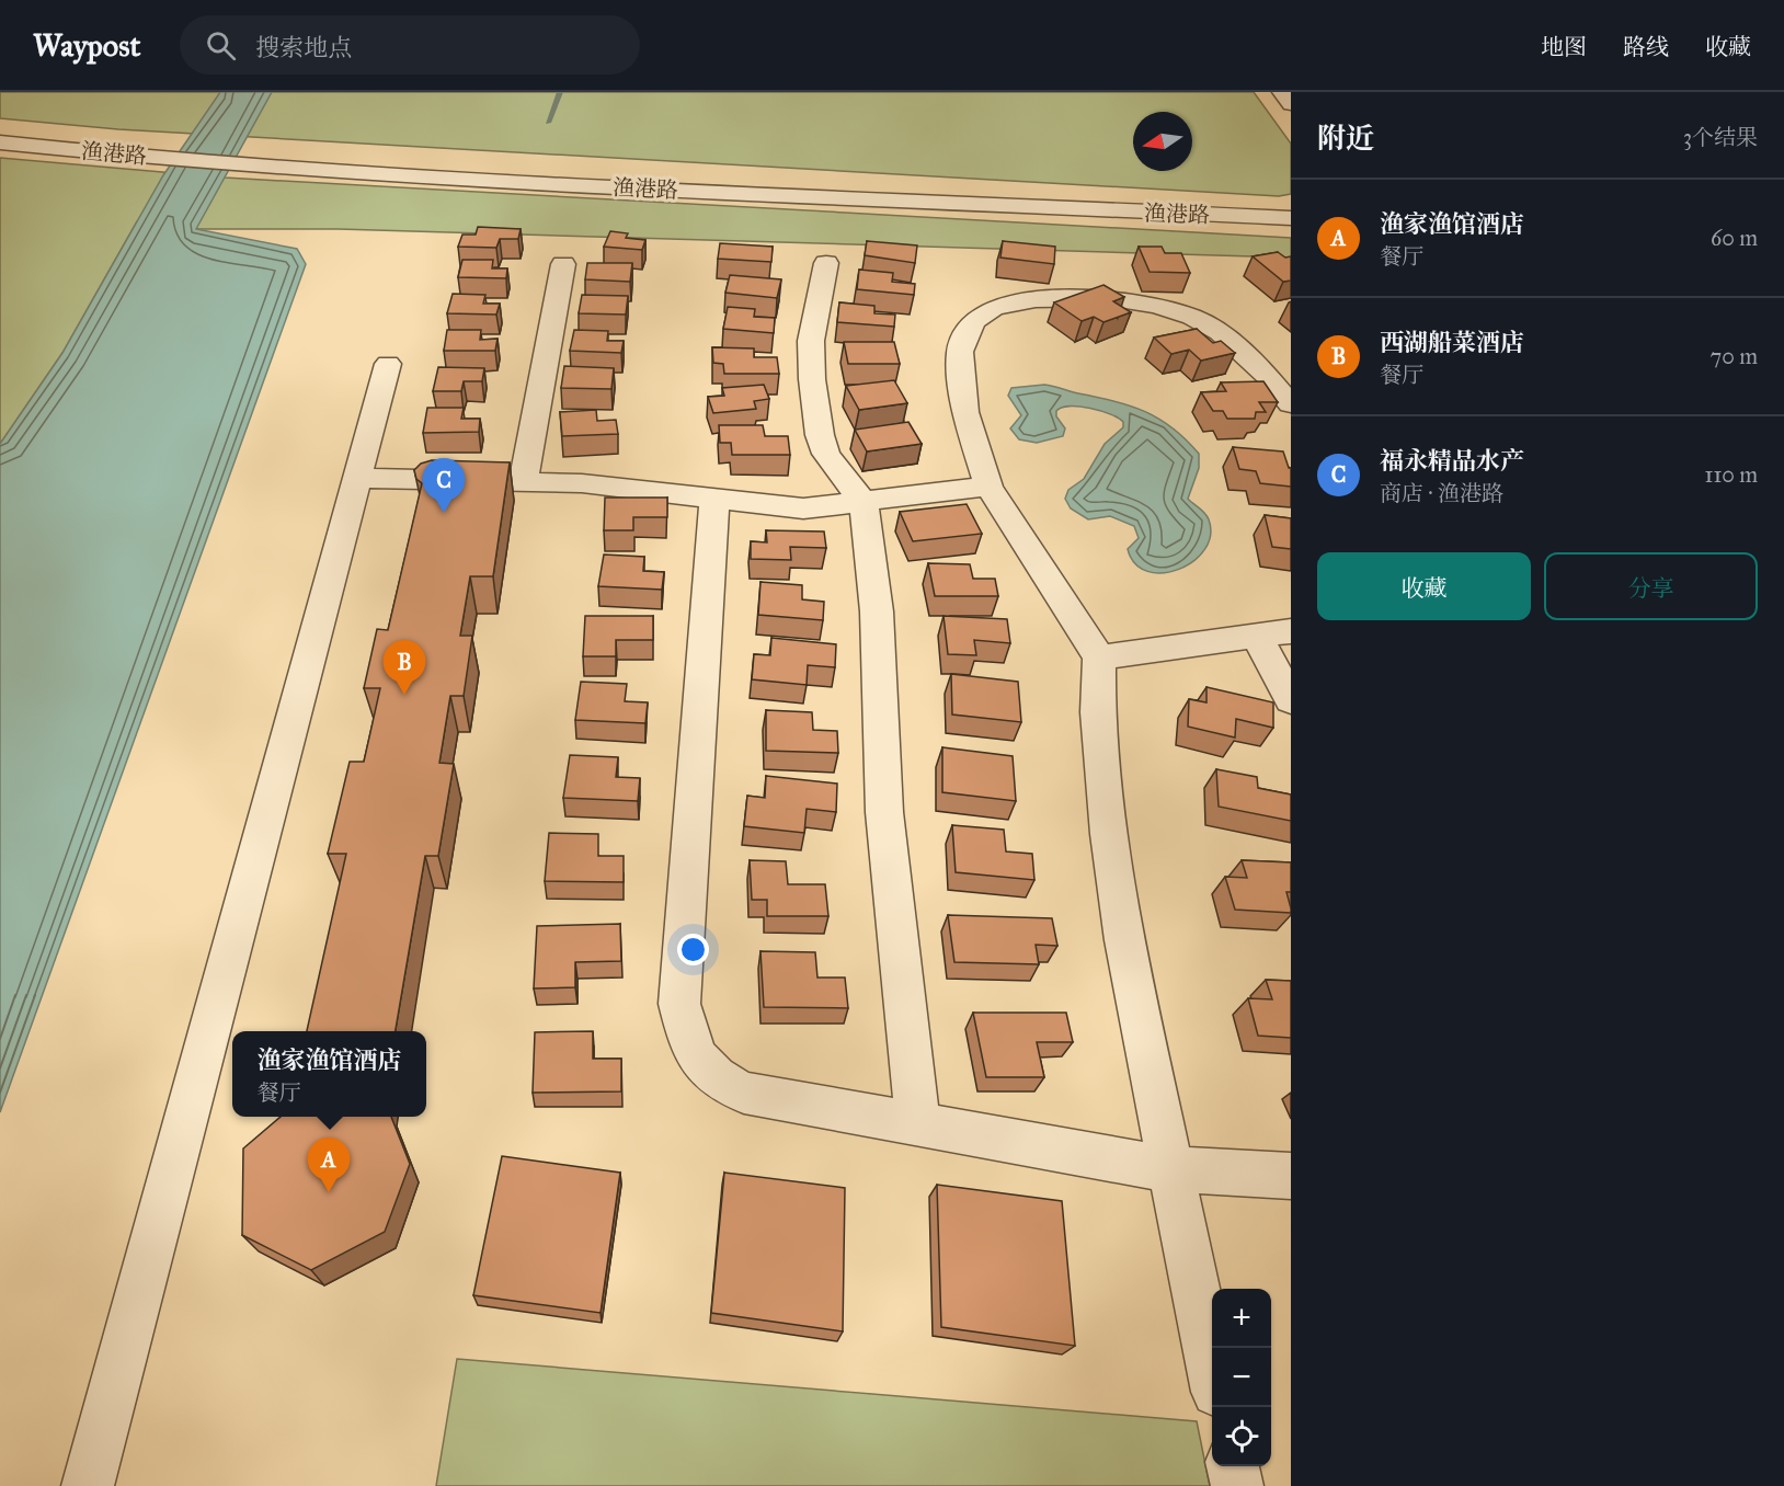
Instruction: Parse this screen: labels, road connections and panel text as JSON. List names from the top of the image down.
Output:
{
  "streets": {
    "street": ["渔港路"]
  },
  "north": "left",
  "page": {
    "header": "Waypost",
    "search": "搜索地点",
    "nav": ["地图", "路线", "收藏"],
    "heading": ["附近", "3个结果"],
    "list": [
      {
        "mark": "A",
        "name": "渔家渔馆酒店",
        "note": "餐厅",
        "value": "60 m"
      },
      {
        "mark": "B",
        "name": "西湖船菜酒店",
        "note": "餐厅",
        "value": "70 m"
      },
      {
        "mark": "C",
        "name": "福永精品水产",
        "note": "商店 · 渔港路",
        "value": "110 m"
      }
    ],
    "pins": ["C", "B", "A"],
    "buttons": ["收藏", "分享"],
    "popup": ["渔家渔馆酒店", "餐厅"],
    "map_buttons": ["+", "−"]
  }
}
